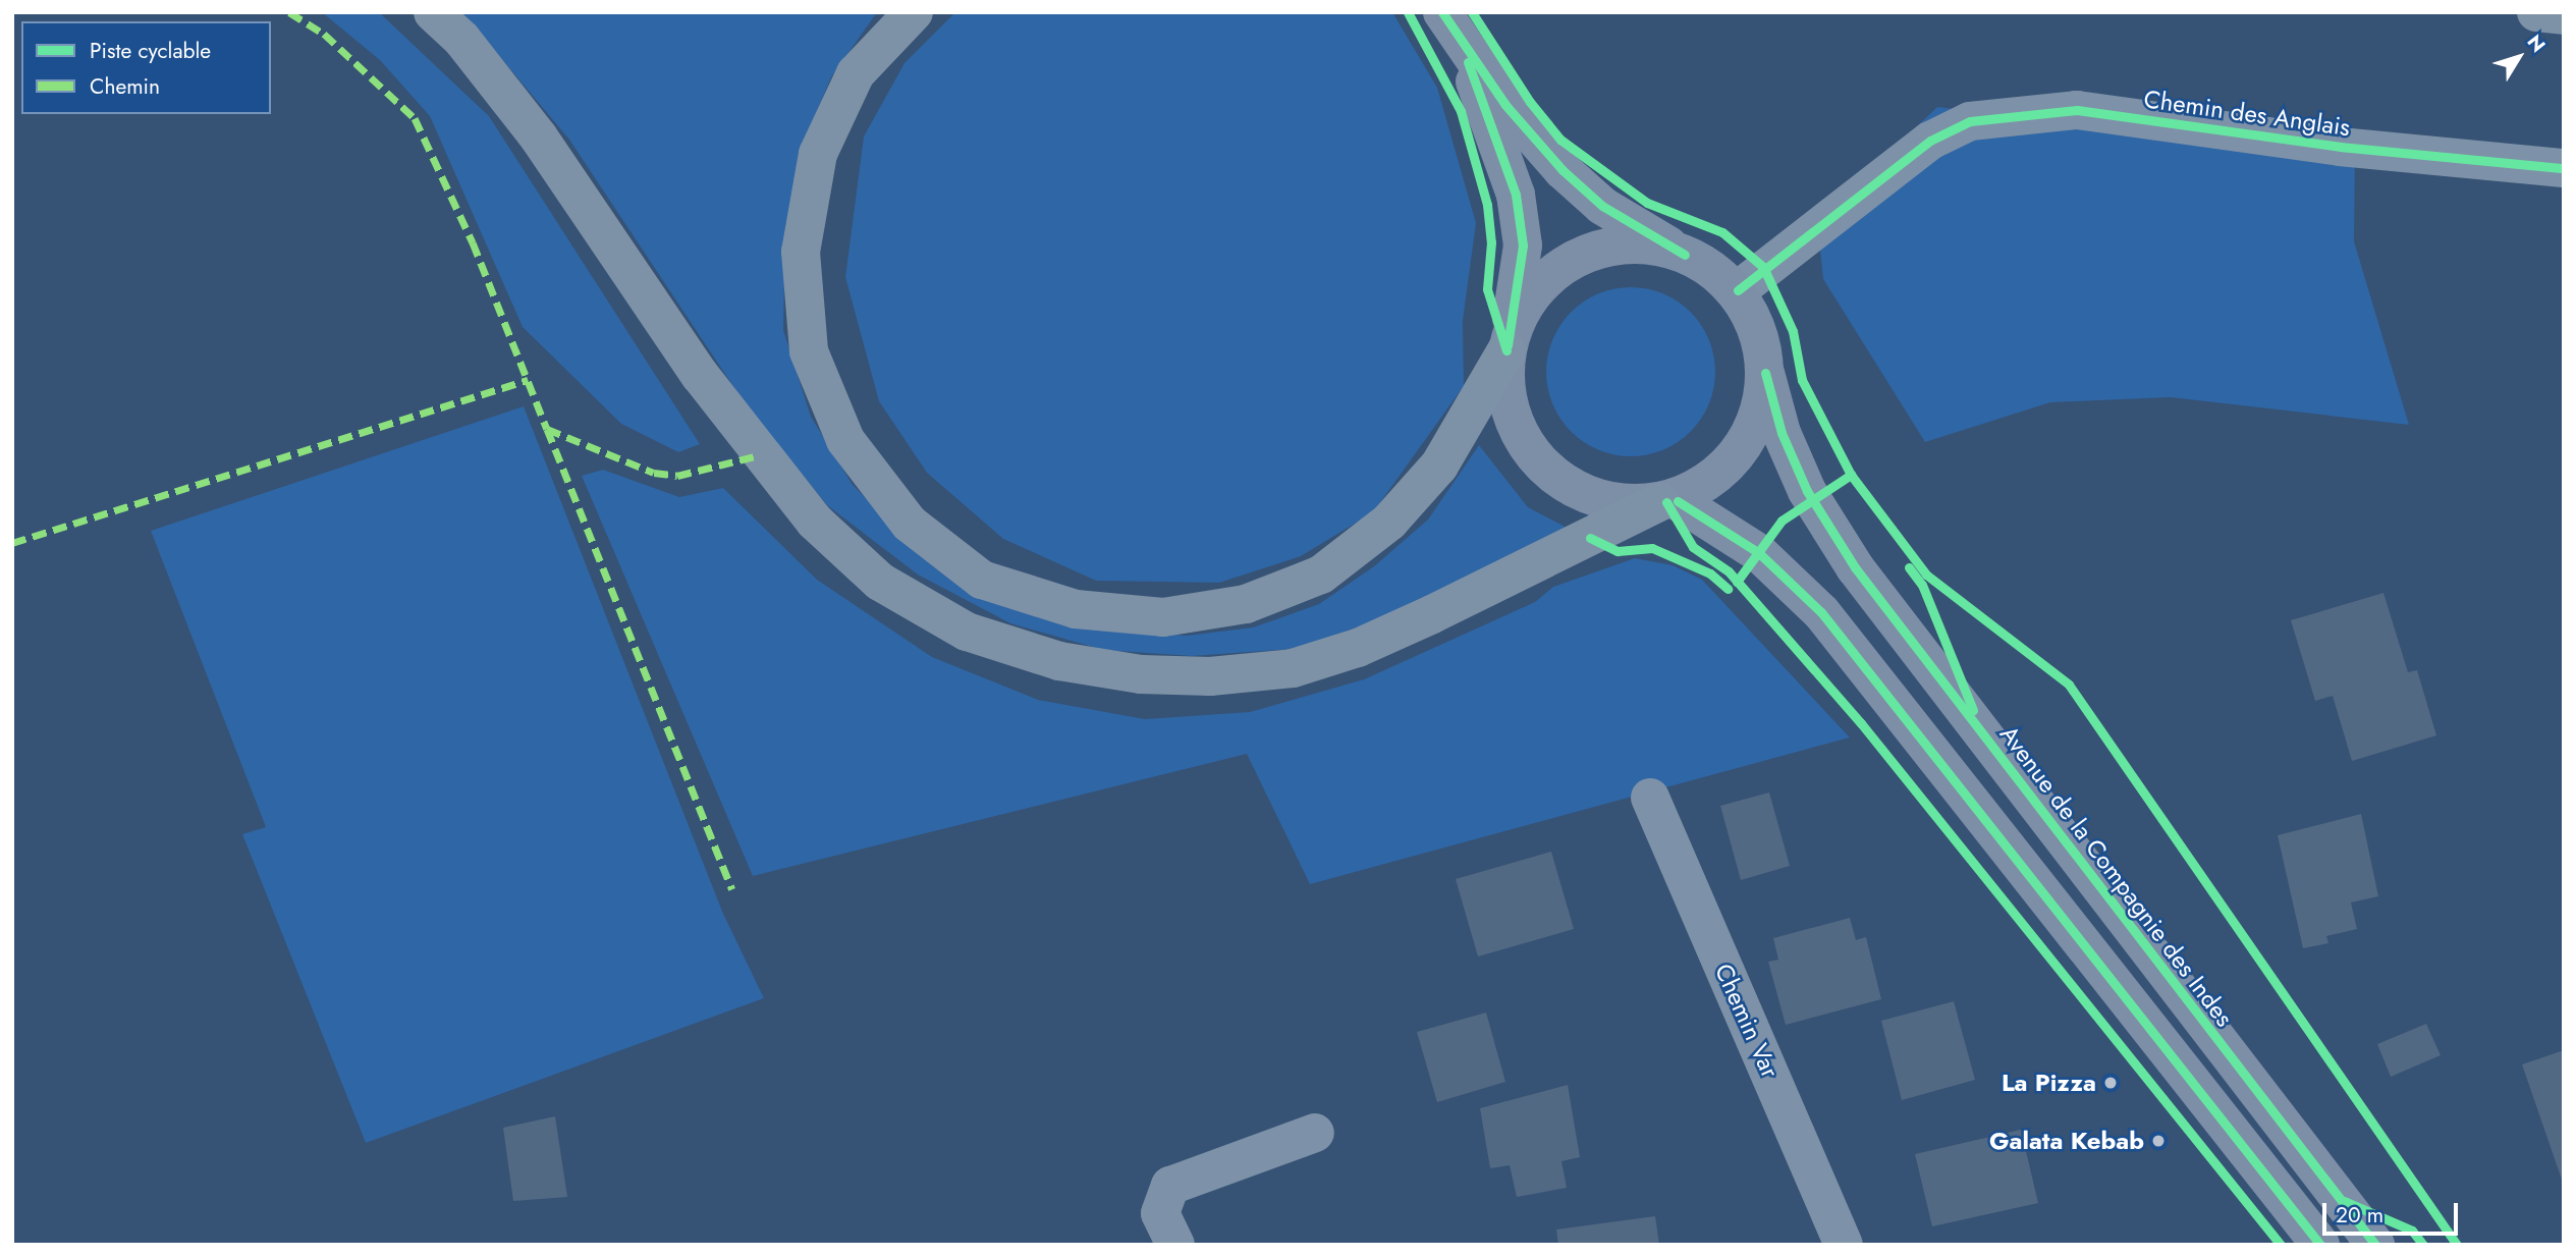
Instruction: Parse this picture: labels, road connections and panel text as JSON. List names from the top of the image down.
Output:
{
  "streets": {
    "main road": ["Avenue de la Compagnie des Indes"],
    "street": ["Chemin des Anglais", "Chemin Var"]
  },
  "places": ["La Pizza", "Galata Kebab"],
  "legend": ["Piste cyclable", "Chemin"],
  "scale_bar": "20 m",
  "north": "top right"
}
